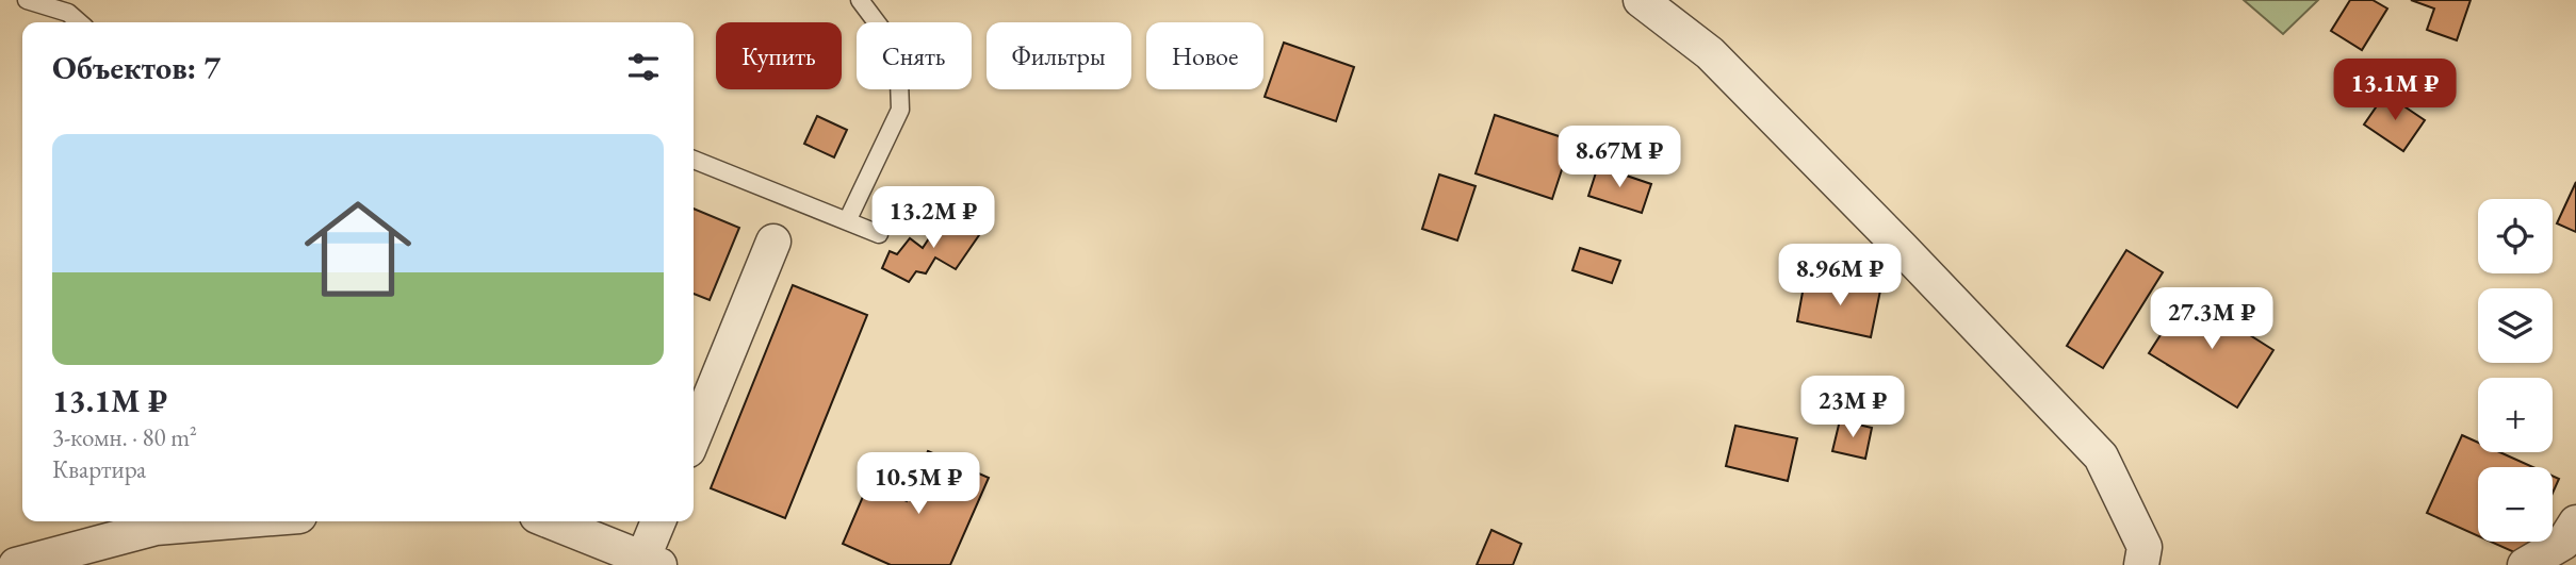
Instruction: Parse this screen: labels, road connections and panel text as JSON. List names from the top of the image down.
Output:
{
  "page": {
    "chip": [
      "Купить",
      "Снять",
      "Фильтры",
      "Новое"
    ],
    "heading": "Объектов: 7",
    "price": [
      "13.1M ₽",
      "8.67M ₽",
      "13.2M ₽",
      "8.96M ₽",
      "27.3M ₽",
      "23M ₽",
      "10.5M ₽"
    ],
    "list": [
      {
        "name": "13.1M ₽",
        "note": "3-комн. · 80 m² · Квартира"
      }
    ],
    "map_buttons": ["+", "−"]
  }
}
